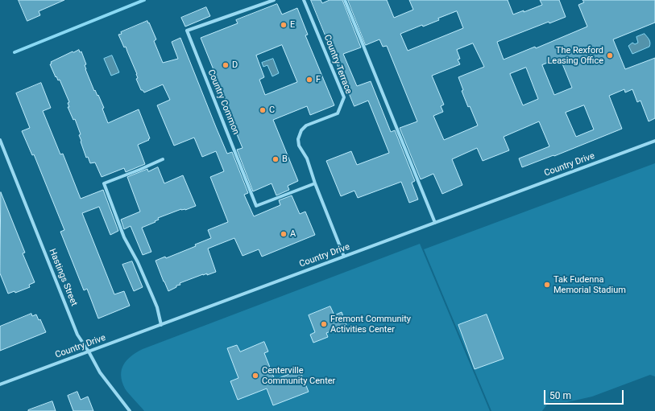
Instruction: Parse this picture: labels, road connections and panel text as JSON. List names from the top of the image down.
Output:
{
  "streets": {
    "street": [
      "Country Terrace",
      "Country Common",
      "Country Drive",
      "Hastings Street"
    ]
  },
  "crossings": [
    ["Country Terrace", "Country Common"],
    ["Country Terrace", "Country Drive"],
    ["Country Drive", "Hastings Street"]
  ],
  "places": [
    "E",
    "The Rexford Leasing Office",
    "D",
    "F",
    "C",
    "B",
    "A",
    "Tak Fudenna Memorial Stadium",
    "Fremont Community Activities Center",
    "Centerville Community Center"
  ],
  "scale_bar": "50 m"
}
